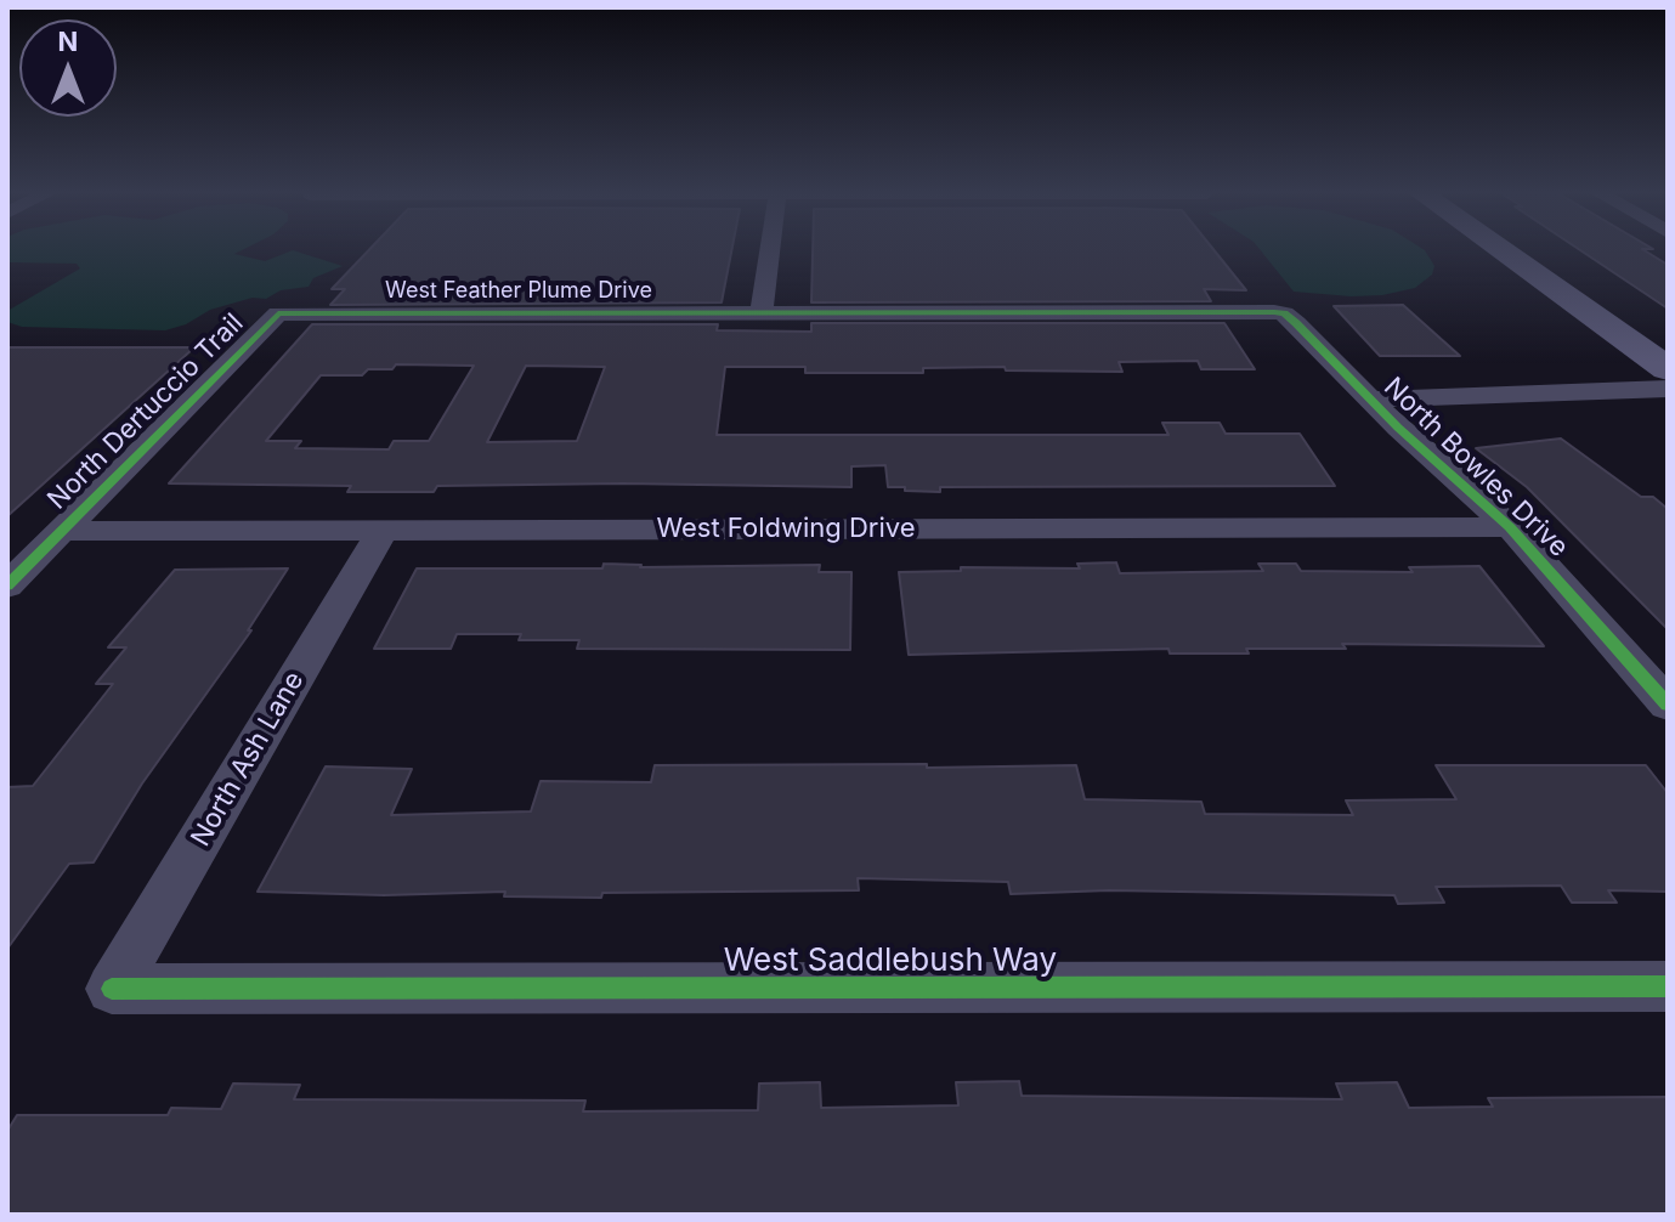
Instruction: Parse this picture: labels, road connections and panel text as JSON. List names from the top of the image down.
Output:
{
  "streets": {
    "street": [
      "West Feather Plume Drive",
      "North Dertuccio Trail",
      "North Bowles Drive",
      "West Foldwing Drive",
      "North Ash Lane",
      "West Saddlebush Way"
    ]
  },
  "crossings": [
    ["West Feather Plume Drive", "North Dertuccio Trail"],
    ["West Feather Plume Drive", "North Bowles Drive"],
    ["North Dertuccio Trail", "West Foldwing Drive"],
    ["North Bowles Drive", "West Foldwing Drive"],
    ["West Foldwing Drive", "North Ash Lane"],
    ["North Ash Lane", "West Saddlebush Way"]
  ],
  "north": "top"
}
